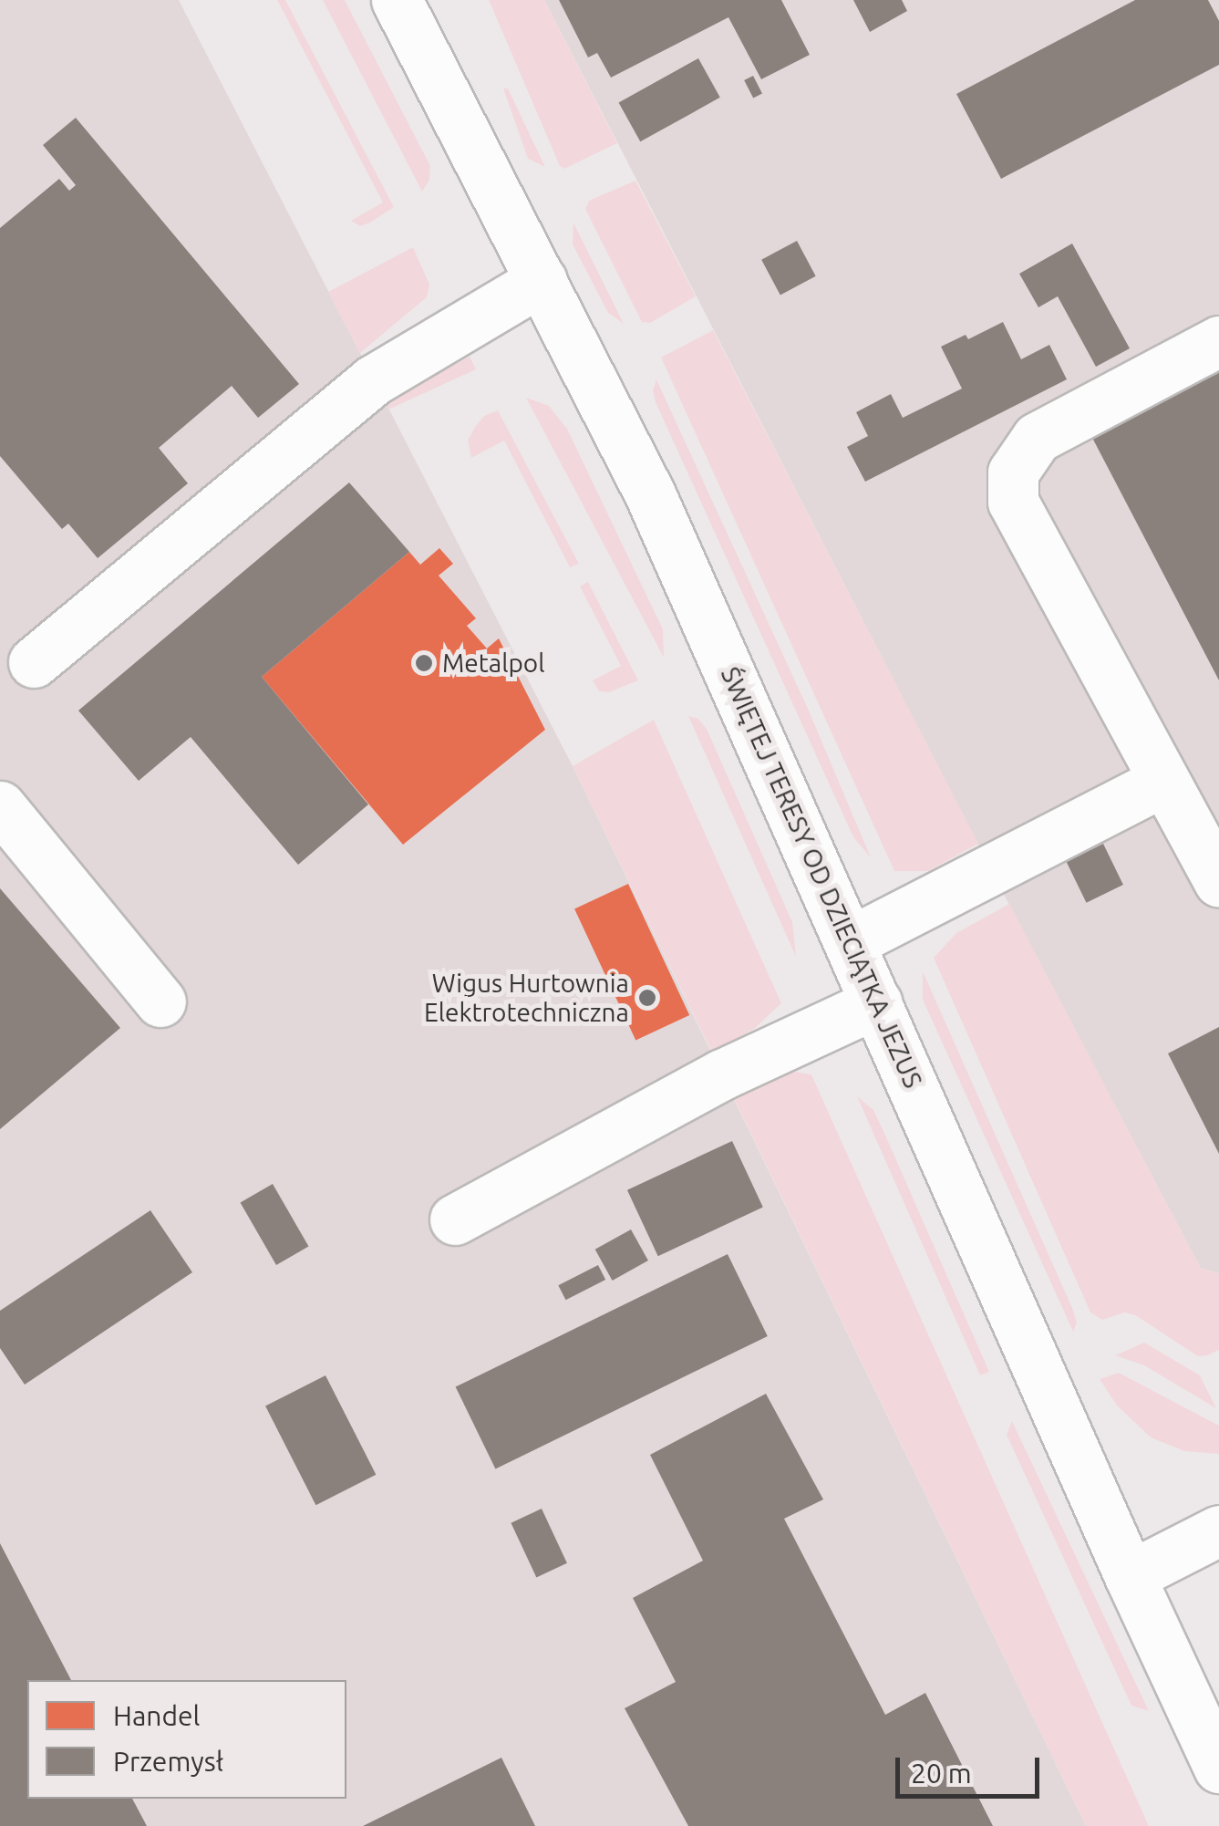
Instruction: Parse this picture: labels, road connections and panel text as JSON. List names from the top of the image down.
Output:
{
  "streets": {
    "street": ["ŚWIĘTEJ TERESY OD DZIECIĄTKA JEZUS"]
  },
  "places": ["Metalpol", "Wigus Hurtownia Elektrotechniczna"],
  "legend": ["Handel", "Przemysł"],
  "scale_bar": "20 m"
}
